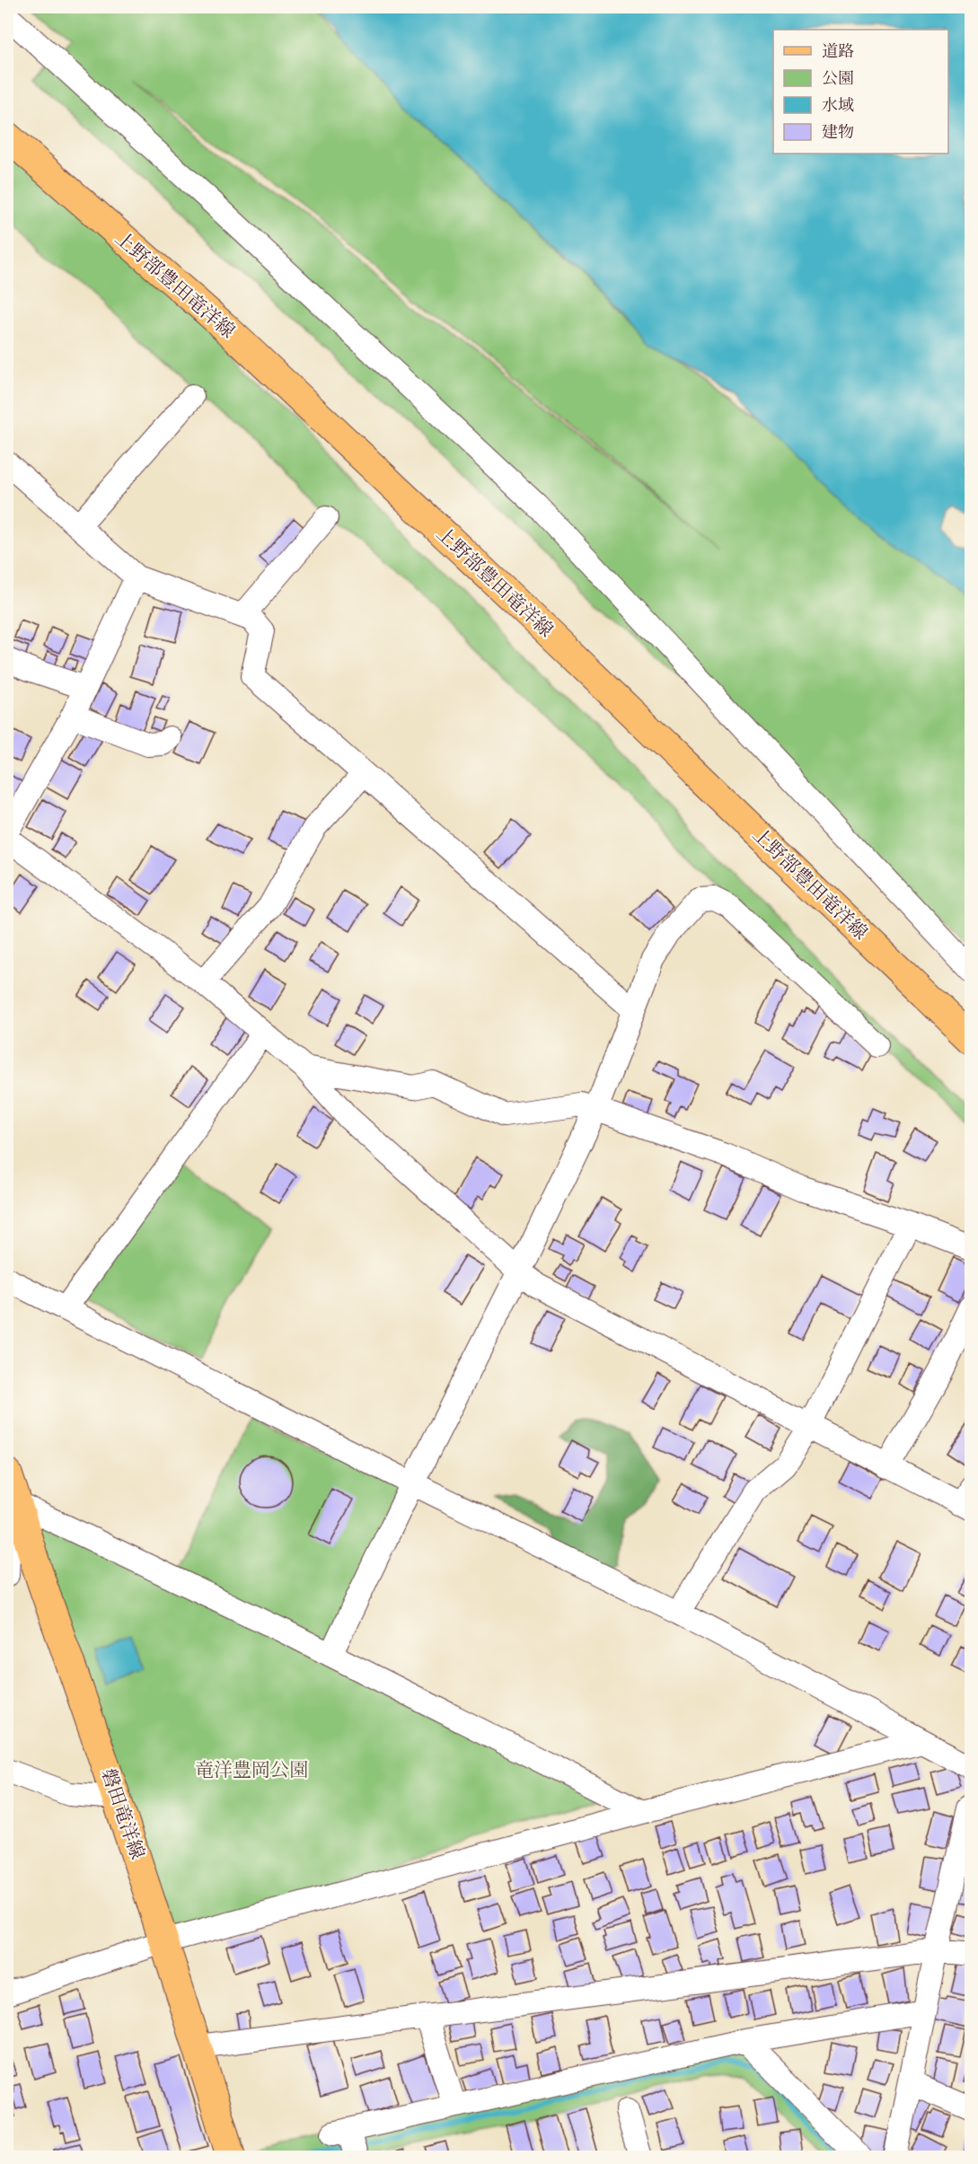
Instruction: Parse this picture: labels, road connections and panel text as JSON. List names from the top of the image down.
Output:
{
  "streets": {
    "main road": ["上野部豊田竜洋線", "磐田竜洋線"]
  },
  "parks": ["竜洋豊岡公園"],
  "legend": [
    "道路",
    "公園",
    "水域",
    "建物"
  ]
}
